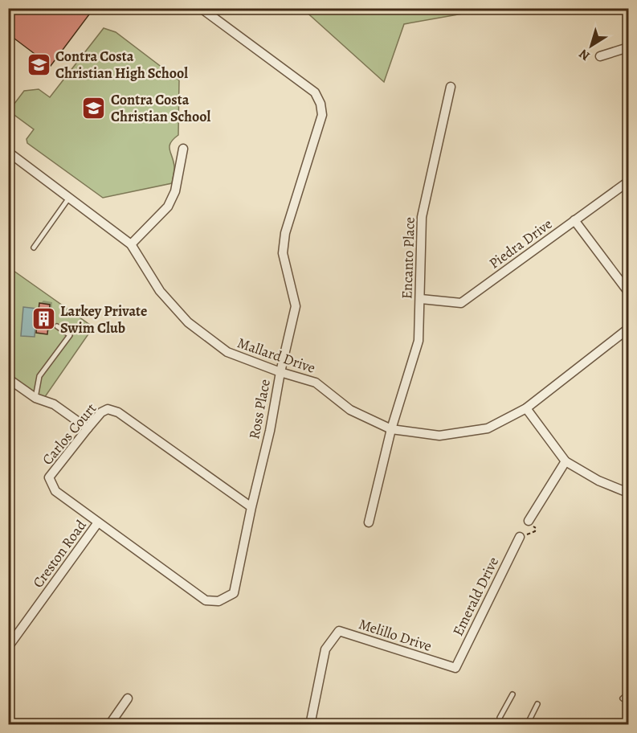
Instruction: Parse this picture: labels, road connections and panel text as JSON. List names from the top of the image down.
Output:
{
  "streets": {
    "street": [
      "Piedra Drive",
      "Encanto Place",
      "Mallard Drive",
      "Ross Place",
      "Carlos Court",
      "Creston Road",
      "Emerald Drive",
      "Melillo Drive"
    ]
  },
  "crossings": [
    ["Piedra Drive", "Encanto Place"],
    ["Encanto Place", "Mallard Drive"],
    ["Mallard Drive", "Ross Place"],
    ["Ross Place", "Carlos Court"],
    ["Carlos Court", "Creston Road"],
    ["Emerald Drive", "Melillo Drive"]
  ],
  "places": {
    "school or university": ["Contra Costa Christian High School", "Contra Costa Christian School"],
    "building": ["Larkey Private Swim Club"]
  },
  "north": "bottom left"
}
